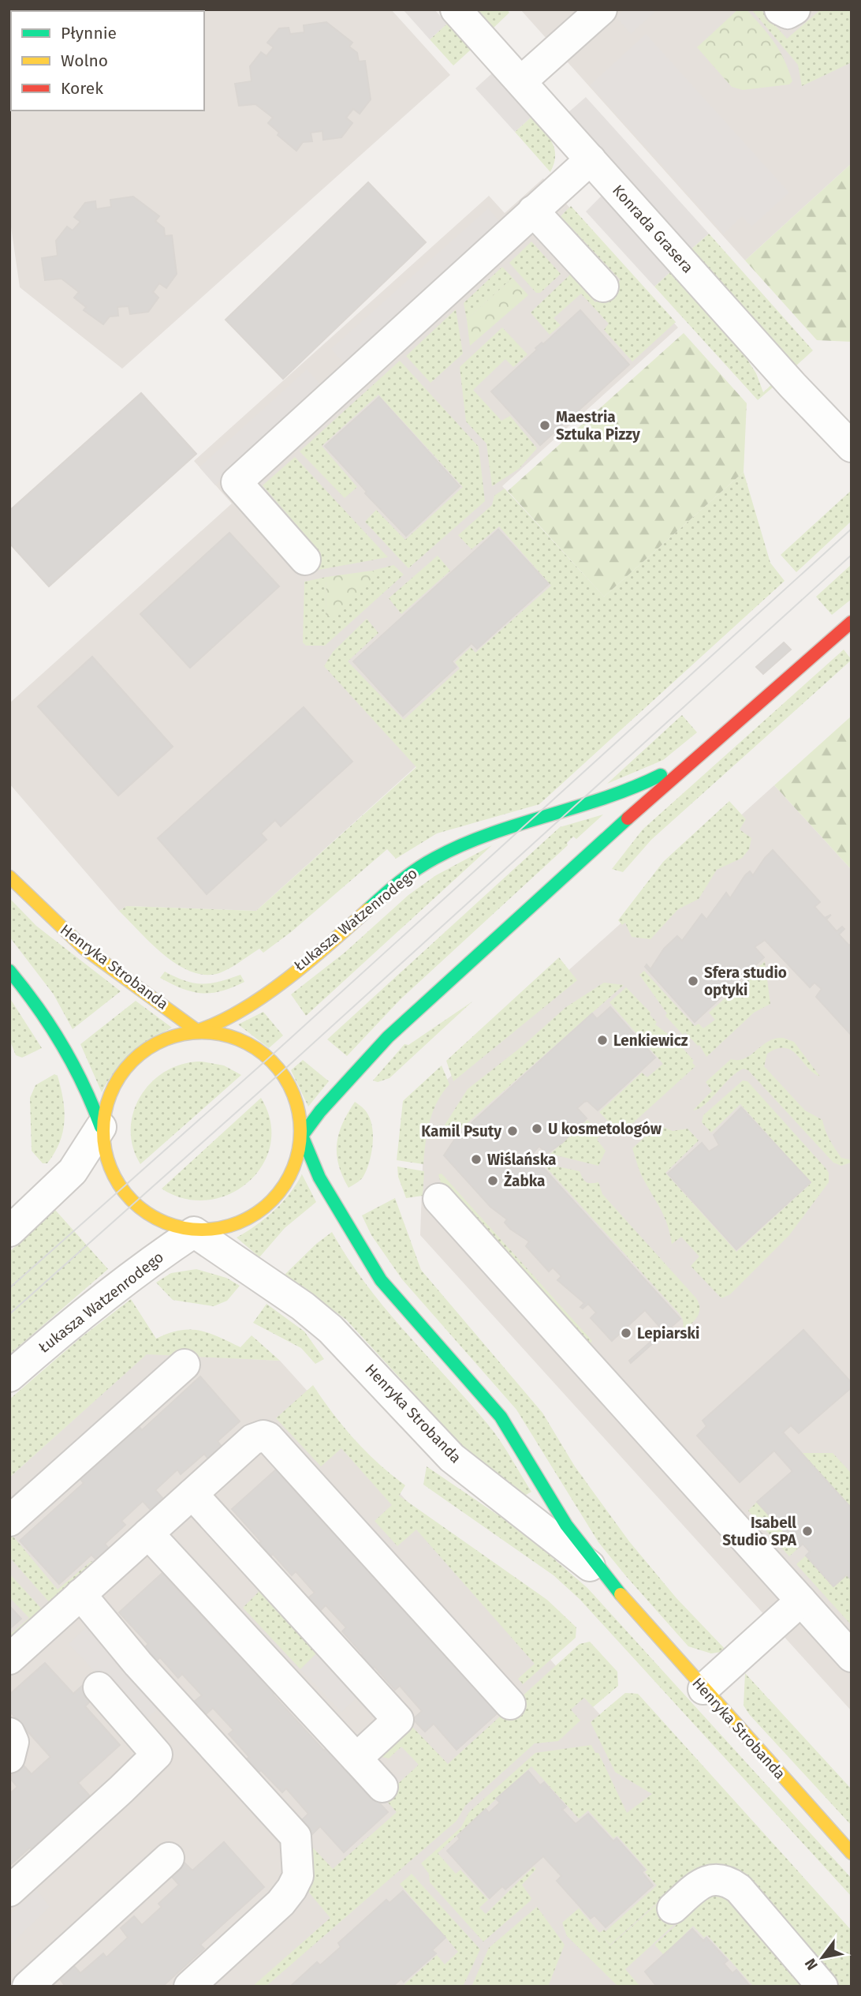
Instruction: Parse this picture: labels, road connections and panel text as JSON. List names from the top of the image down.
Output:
{
  "streets": {
    "street": ["Konrada Grasera", "Łukasza Watzenrodego", "Henryka Strobanda"]
  },
  "crossings": [
    ["Łukasza Watzenrodego", "Henryka Strobanda"]
  ],
  "places": [
    "Maestria Sztuka Pizzy",
    "Sfera studio optyki",
    "Lenkiewicz",
    "U kosmetologów",
    "Kamil Psuty",
    "Wiślańska",
    "Żabka",
    "Lepiarski",
    "Isabell Studio SPA"
  ],
  "legend": ["Płynnie", "Wolno", "Korek"],
  "north": "bottom left"
}
